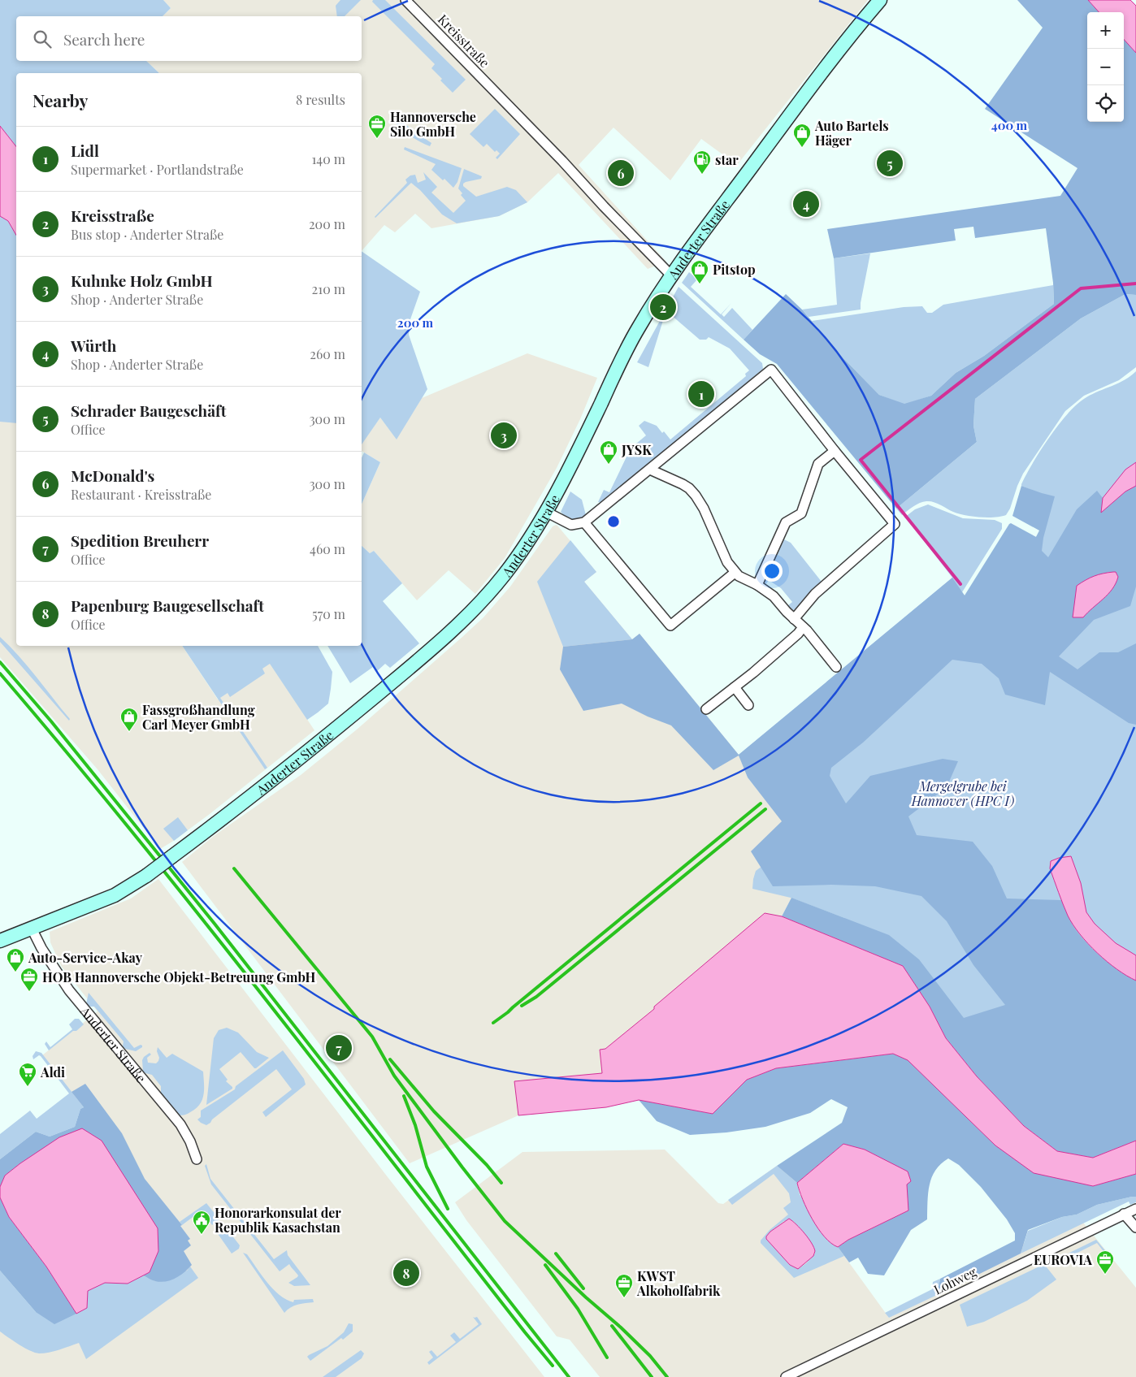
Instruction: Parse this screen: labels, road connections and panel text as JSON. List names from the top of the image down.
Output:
{
  "streets": {
    "main road": ["Anderter Straße"],
    "street": ["Kreisstraße", "Lohweg"]
  },
  "crossings": [
    ["Kreisstraße", "Anderter Straße"]
  ],
  "parks": ["Mergelgrube bei Hannover (HPC I)"],
  "places": {
    "office": [
      "Hannoversche Silo GmbH",
      "HOB Hannoversche Objekt-Betreuung GmbH",
      "EUROVIA",
      "KWST Alkoholfabrik"
    ],
    "shop": [
      "Auto Bartels Häger",
      "Pitstop",
      "JYSK",
      "Fassgroßhandlung Carl Meyer GmbH",
      "Auto-Service-Akay"
    ],
    "fuel station": ["star"],
    "supermarket": ["Aldi"],
    "public building": ["Honorarkonsulat der Republik Kasachstan"]
  },
  "page": {
    "map_buttons": ["+", "−"],
    "search": "Search here",
    "heading": ["Nearby", "8 results"],
    "list": [
      {
        "mark": "1",
        "name": "Lidl",
        "note": "Supermarket · Portlandstraße",
        "value": "140 m"
      },
      {
        "mark": "2",
        "name": "Kreisstraße",
        "note": "Bus stop · Anderter Straße",
        "value": "200 m"
      },
      {
        "mark": "3",
        "name": "Kuhnke Holz GmbH",
        "note": "Shop · Anderter Straße",
        "value": "210 m"
      },
      {
        "mark": "4",
        "name": "Würth",
        "note": "Shop · Anderter Straße",
        "value": "260 m"
      },
      {
        "mark": "5",
        "name": "Schrader Baugeschäft",
        "note": "Office",
        "value": "300 m"
      },
      {
        "mark": "6",
        "name": "McDonald's",
        "note": "Restaurant · Kreisstraße",
        "value": "300 m"
      },
      {
        "mark": "7",
        "name": "Spedition Breuherr",
        "note": "Office",
        "value": "460 m"
      },
      {
        "mark": "8",
        "name": "Papenburg Baugesellschaft",
        "note": "Office",
        "value": "570 m"
      }
    ],
    "pins": [
      "5",
      "6",
      "4",
      "2",
      "1",
      "3",
      "7",
      "8"
    ]
  },
  "rings": ["400 m", "200 m"]
}
